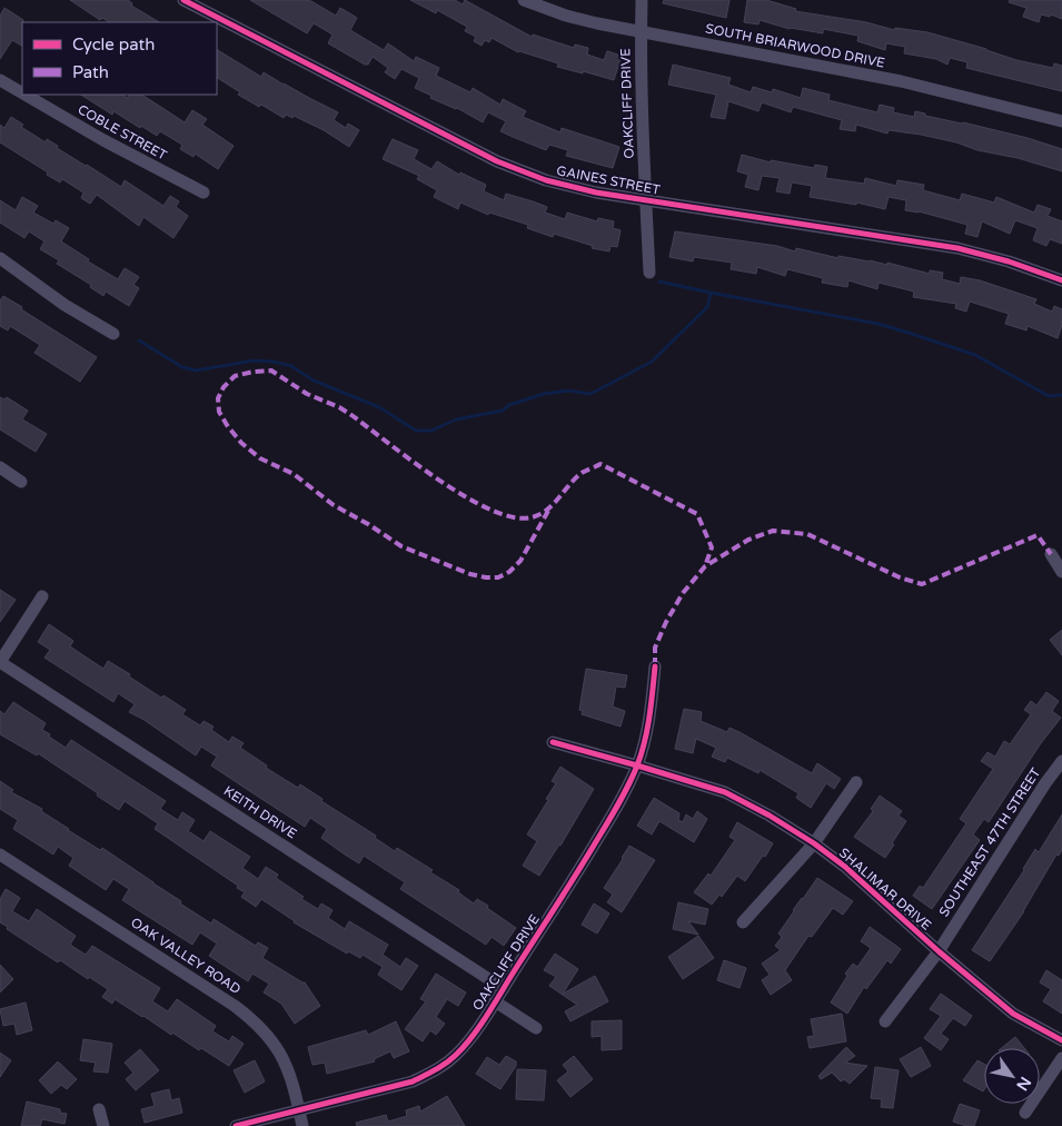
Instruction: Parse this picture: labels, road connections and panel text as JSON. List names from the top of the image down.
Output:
{
  "streets": {
    "street": [
      "SOUTH BRIARWOOD DRIVE",
      "OAKCLIFF DRIVE",
      "COBLE STREET",
      "GAINES STREET",
      "KEITH DRIVE",
      "SOUTHEAST 47TH STREET",
      "SHALIMAR DRIVE",
      "OAK VALLEY ROAD"
    ]
  },
  "crossings": [
    ["SOUTH BRIARWOOD DRIVE", "OAKCLIFF DRIVE"],
    ["OAKCLIFF DRIVE", "GAINES STREET"],
    ["OAKCLIFF DRIVE", "KEITH DRIVE"],
    ["OAKCLIFF DRIVE", "SHALIMAR DRIVE"],
    ["OAKCLIFF DRIVE", "OAK VALLEY ROAD"],
    ["SOUTHEAST 47TH STREET", "SHALIMAR DRIVE"]
  ],
  "legend": ["Cycle path", "Path"],
  "north": "bottom right"
}
